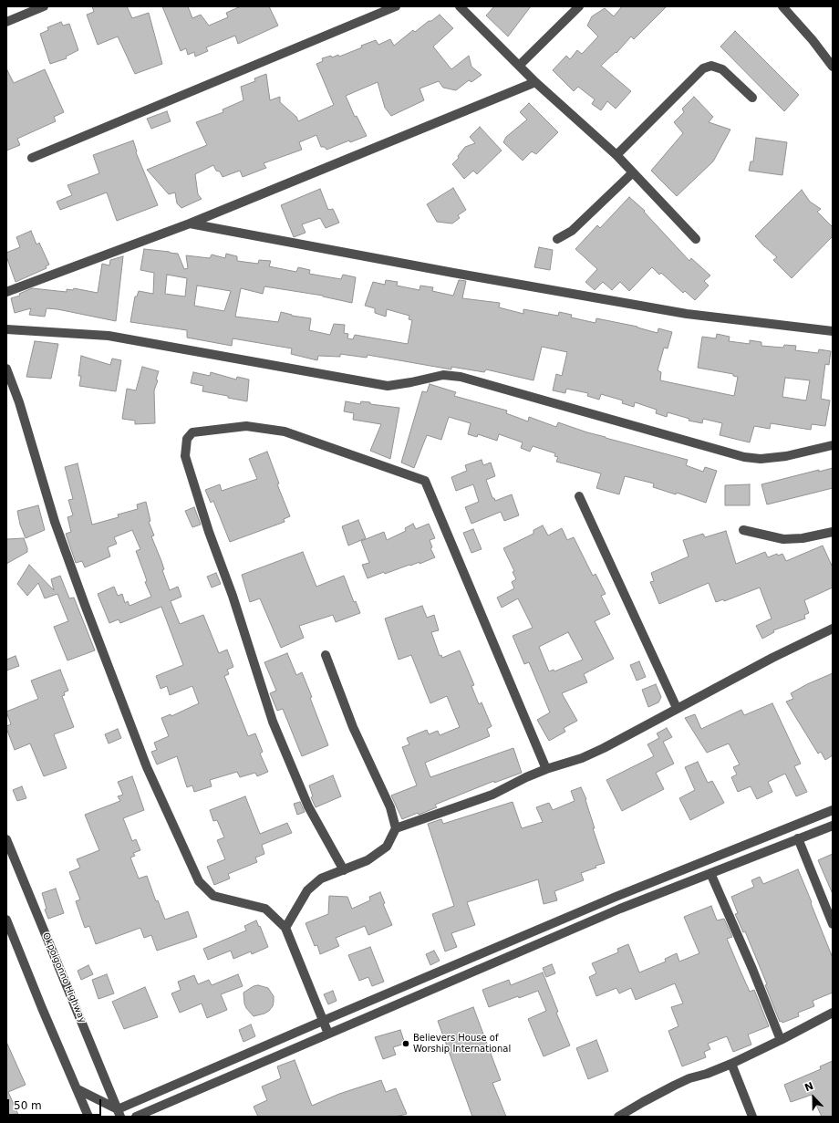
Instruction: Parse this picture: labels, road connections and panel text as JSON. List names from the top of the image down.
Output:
{
  "streets": {
    "street": ["Okpoigonno Highway"]
  },
  "places": ["Believers House of Worship International"],
  "scale_bar": "50 m",
  "north": "top"
}
